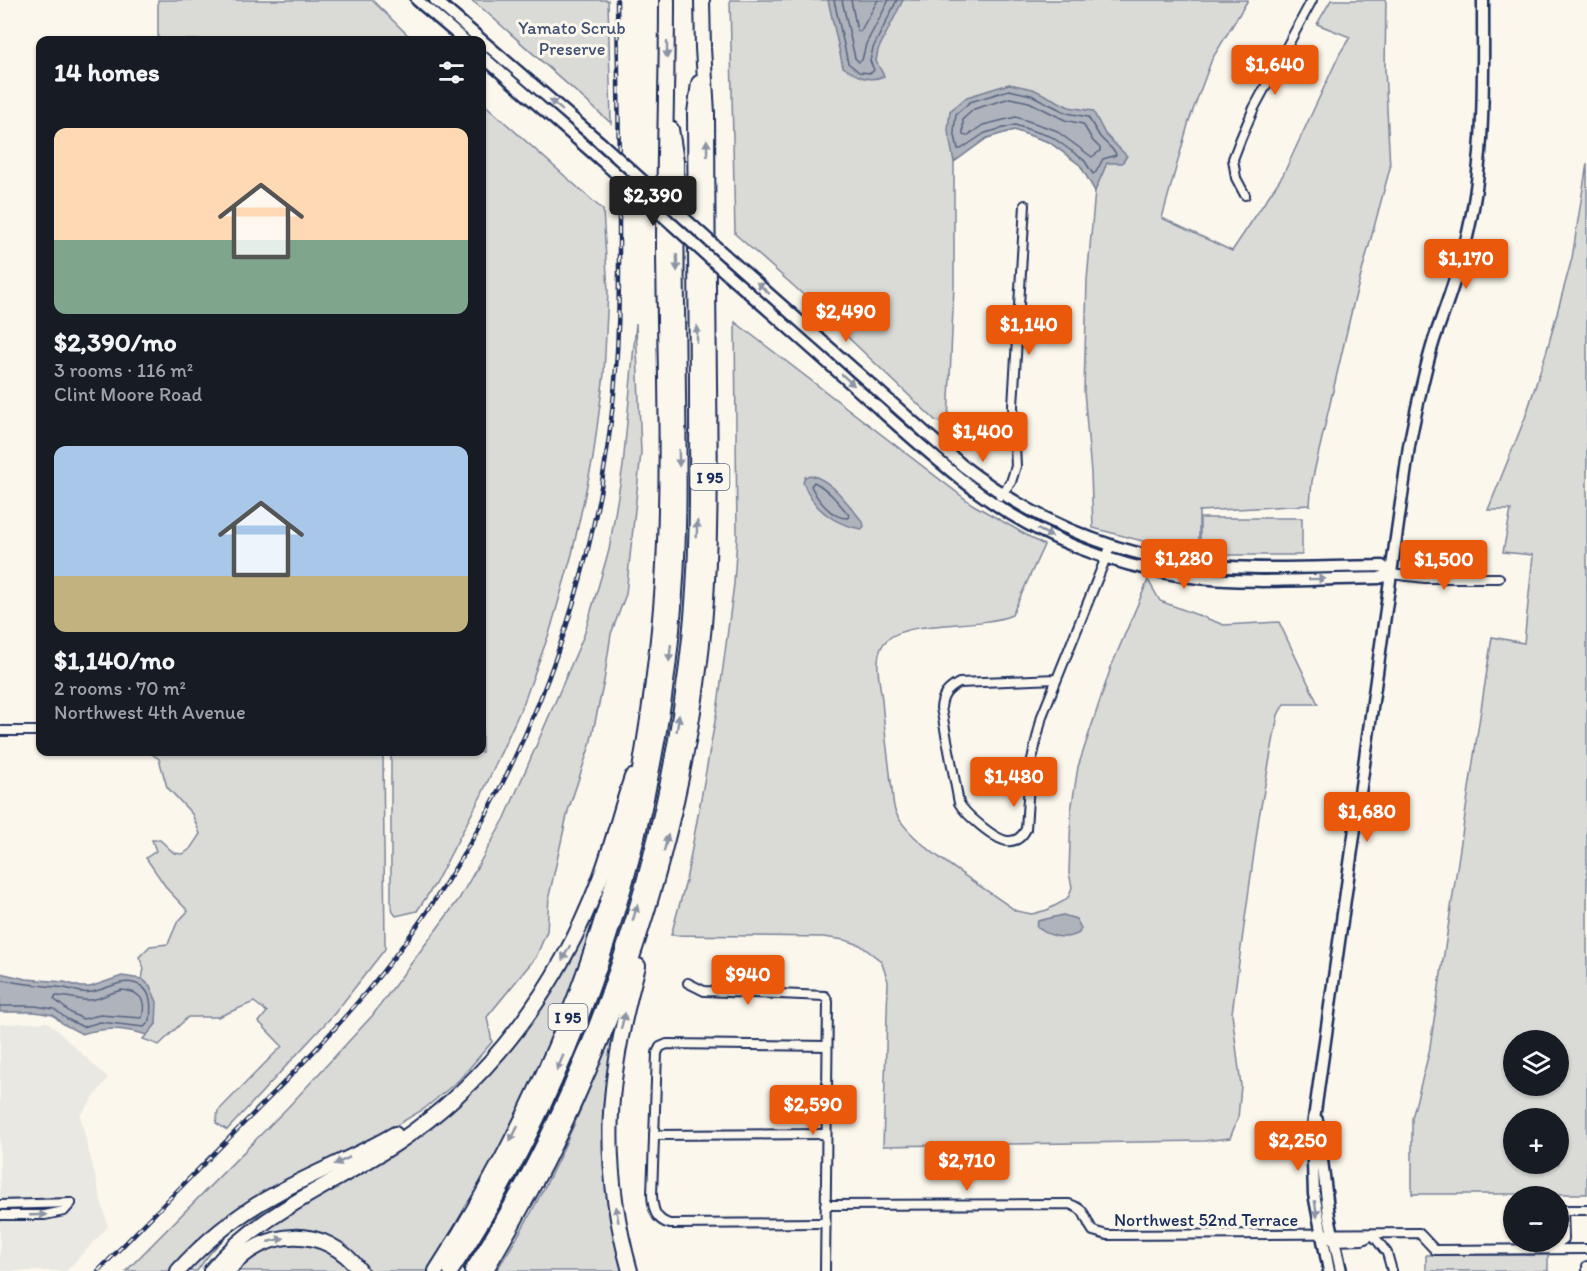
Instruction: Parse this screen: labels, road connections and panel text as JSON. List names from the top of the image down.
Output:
{
  "streets": {
    "highway": ["I 95"],
    "street": ["Northwest 52nd Terrace"]
  },
  "parks": ["Yamato Scrub Preserve"],
  "page": {
    "heading": "14 homes",
    "price": [
      "$1,640",
      "$2,390",
      "$1,170",
      "$2,490",
      "$1,140",
      "$1,400",
      "$1,280",
      "$1,500",
      "$1,480",
      "$1,680",
      "$940",
      "$2,590",
      "$2,250",
      "$2,710"
    ],
    "list": [
      {
        "name": "$2,390/mo",
        "note": "3 rooms · 116 m² · Clint Moore Road"
      },
      {
        "name": "$1,140/mo",
        "note": "2 rooms · 70 m² · Northwest 4th Avenue"
      }
    ],
    "map_buttons": ["+", "−"]
  }
}
